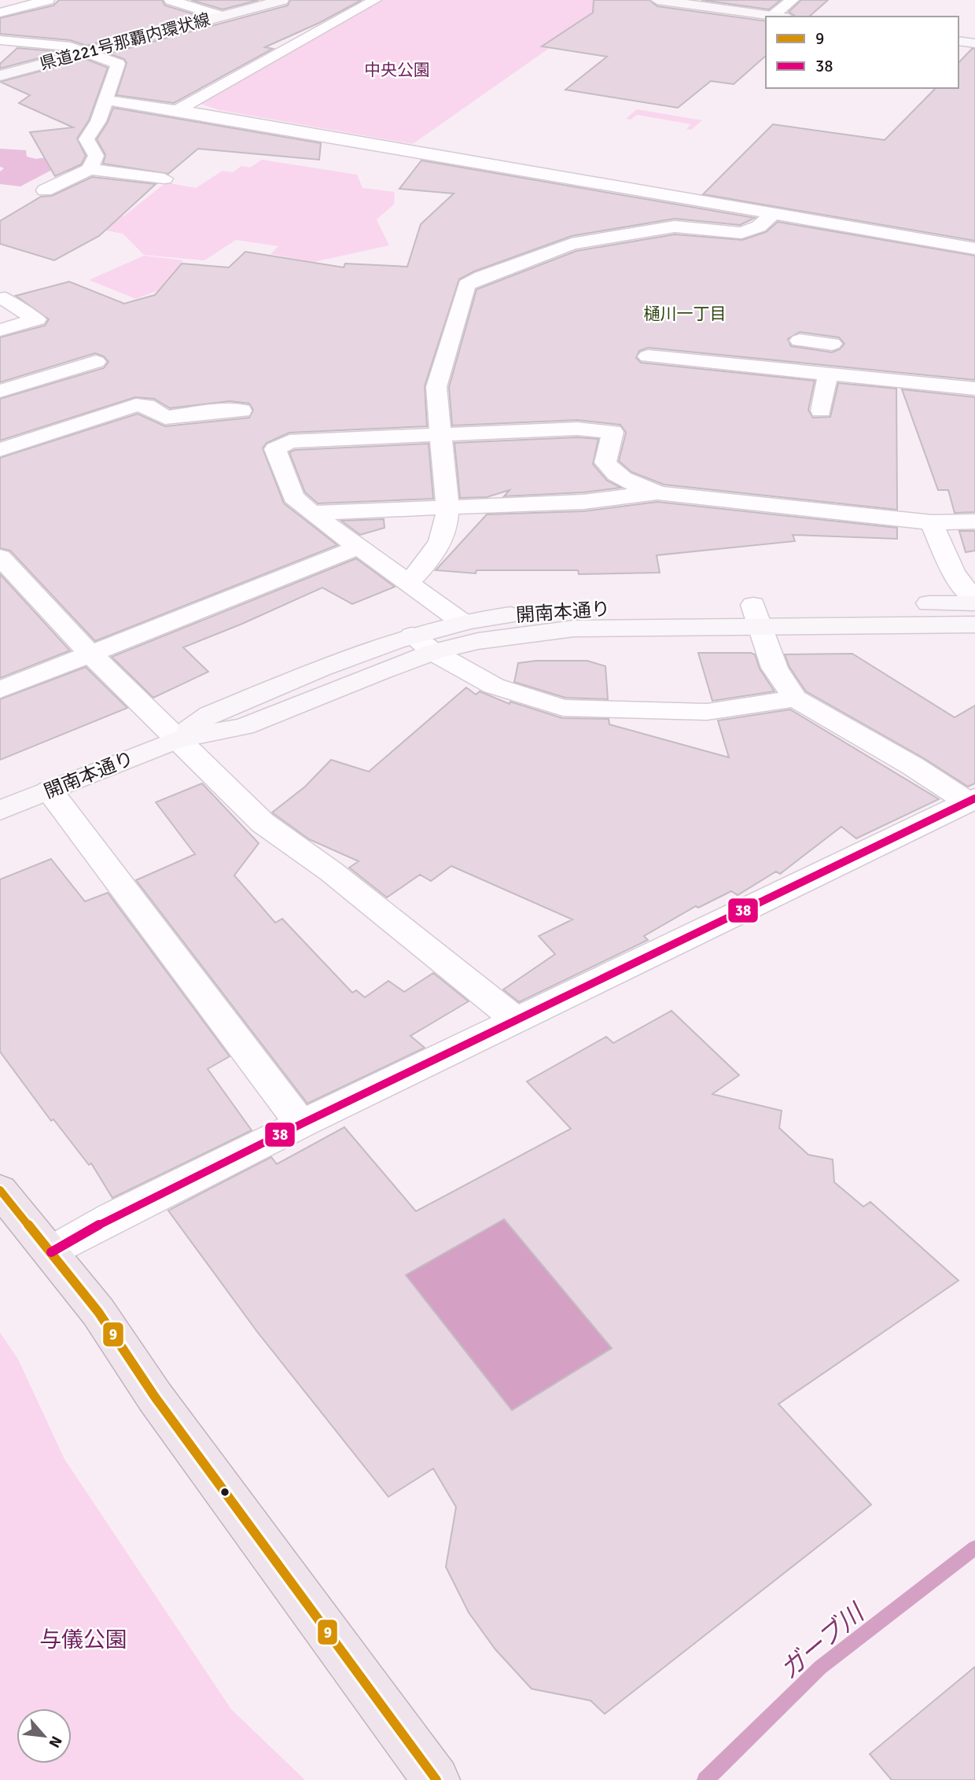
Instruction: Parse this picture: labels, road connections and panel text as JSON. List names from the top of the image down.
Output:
{
  "streets": {
    "main road": ["県道221号那覇内環状線", "開南本通り"]
  },
  "districts": ["樋川一丁目"],
  "water": ["ガーブ川"],
  "parks": ["中央公園", "与儀公園"],
  "lines": ["transit line 38", "transit line 9"],
  "legend": ["9", "38"],
  "north": "bottom right"
}
